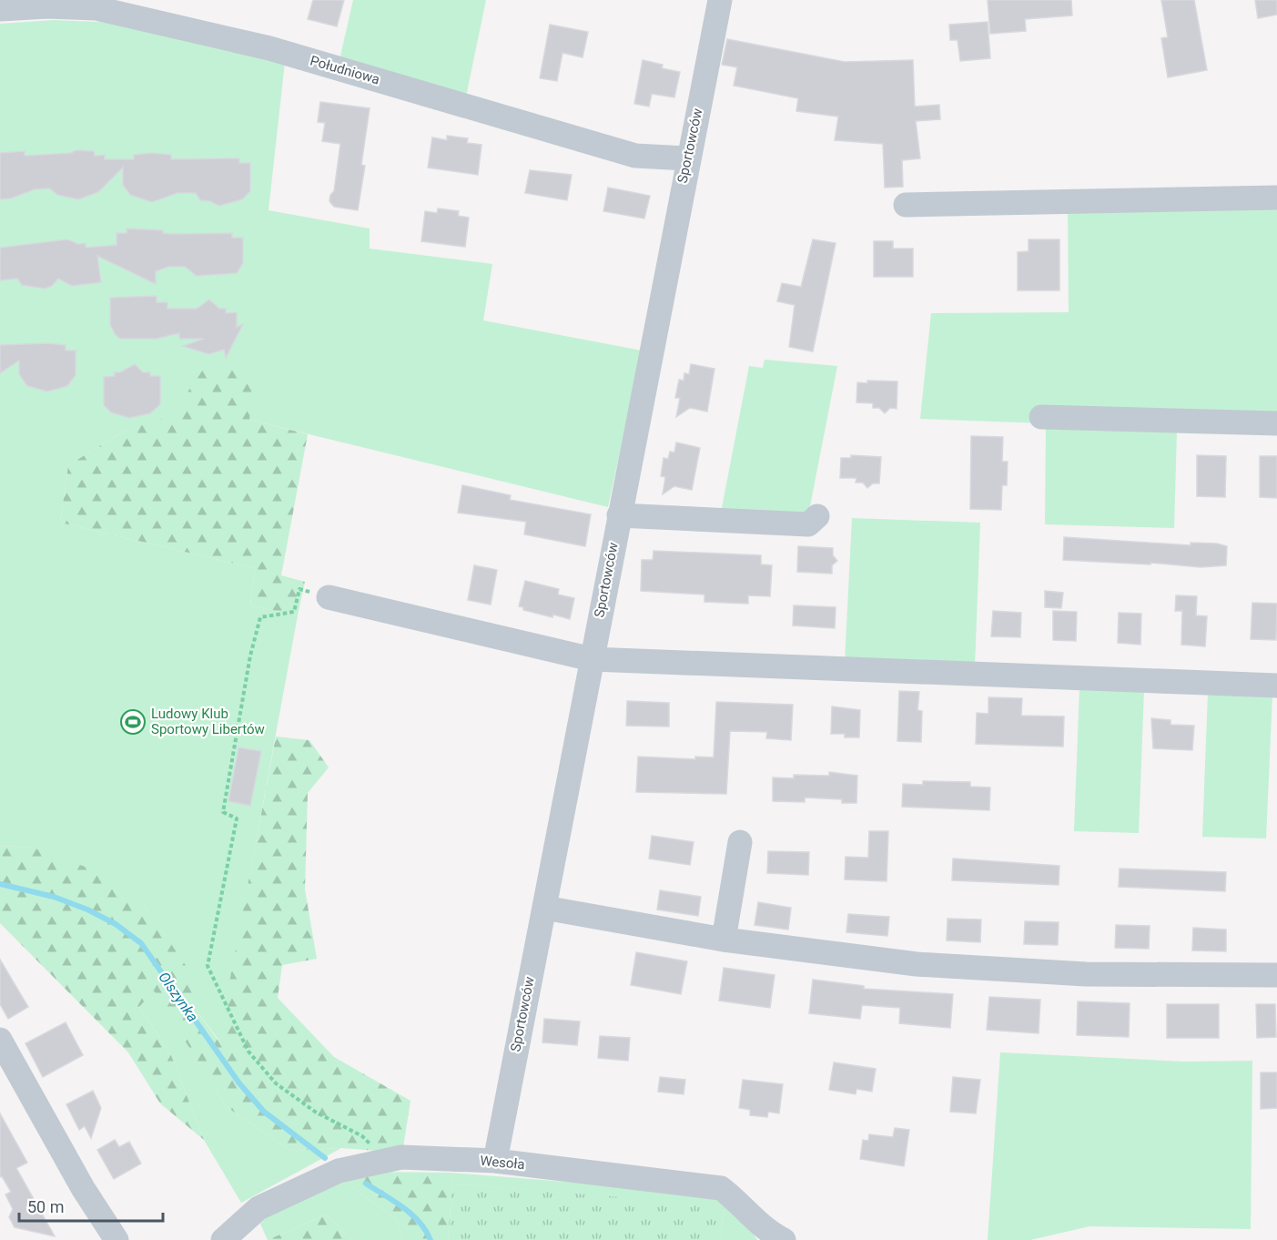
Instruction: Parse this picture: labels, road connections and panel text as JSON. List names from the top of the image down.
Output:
{
  "streets": {
    "street": ["Południowa", "Sportowców", "Wesoła"]
  },
  "crossings": [
    ["Południowa", "Sportowców"],
    ["Sportowców", "Wesoła"]
  ],
  "water": ["Olszynka"],
  "places": {
    "sports": ["Ludowy Klub Sportowy Libertów"]
  },
  "scale_bar": "50 m"
}
